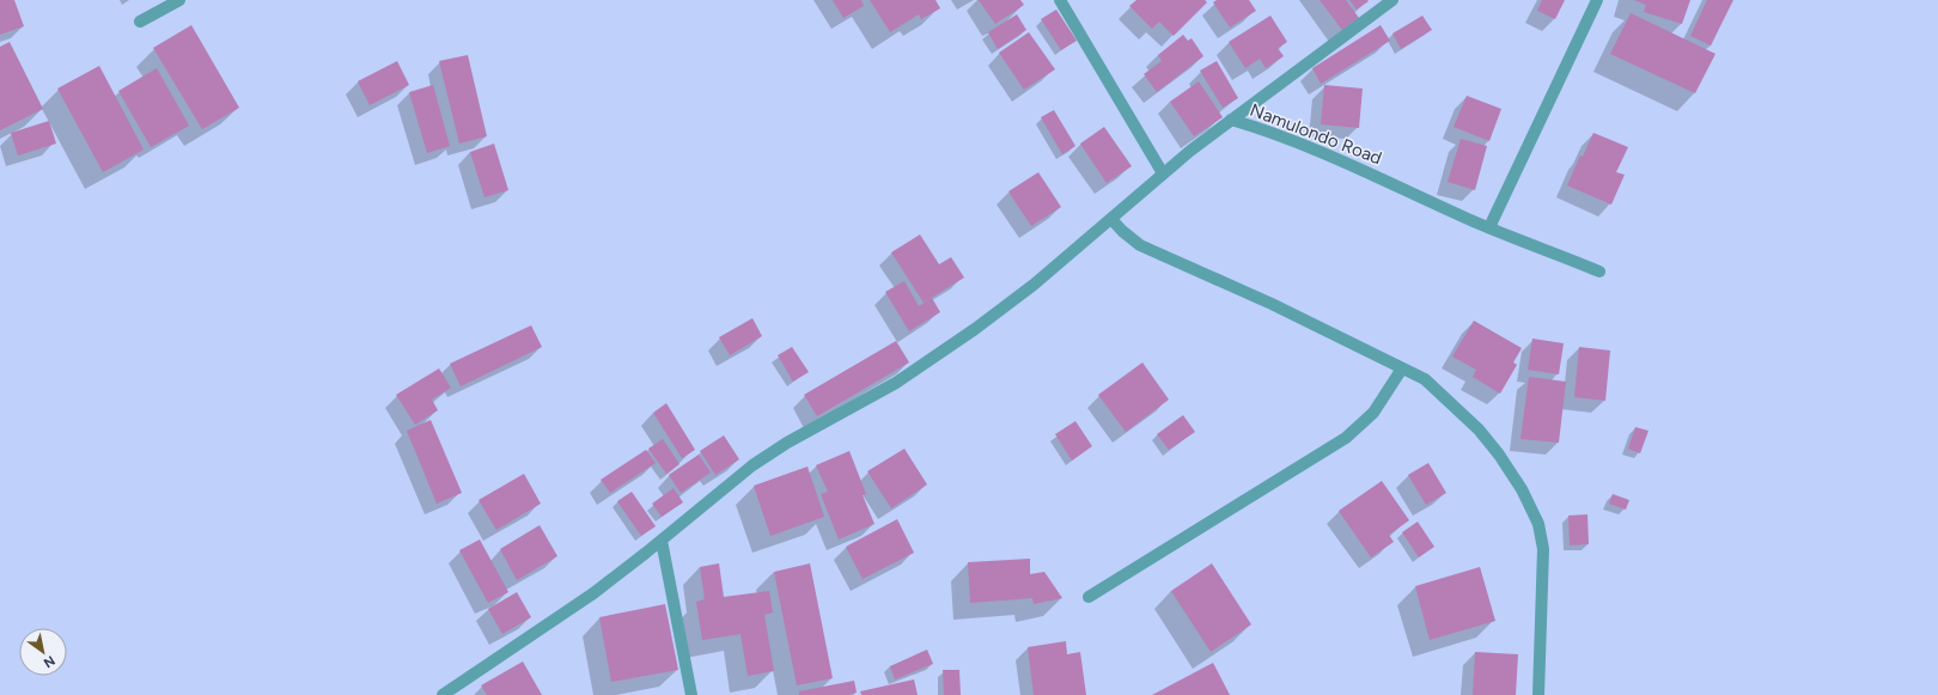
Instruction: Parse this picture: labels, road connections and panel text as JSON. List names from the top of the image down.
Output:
{
  "streets": {
    "street": ["Namulondo Road"]
  },
  "north": "bottom right"
}
